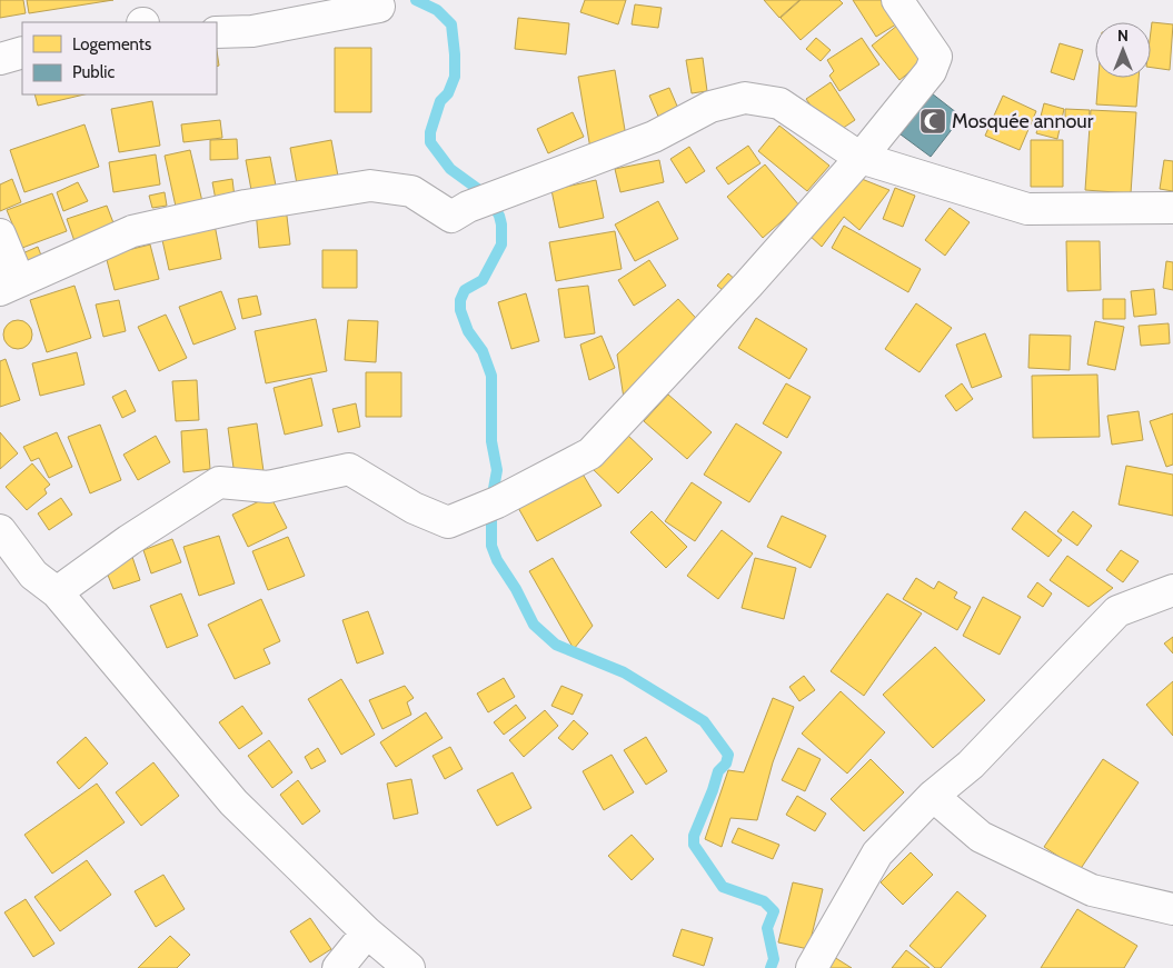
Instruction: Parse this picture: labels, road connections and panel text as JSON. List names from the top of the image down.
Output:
{
  "places": {
    "mosque": ["Mosquée annour"]
  },
  "legend": ["Logements", "Public"],
  "north": "top"
}
